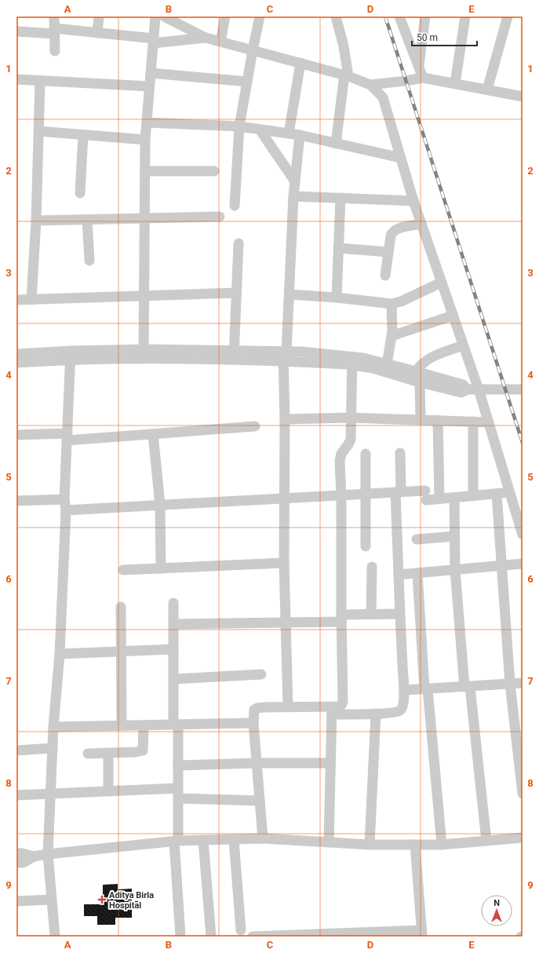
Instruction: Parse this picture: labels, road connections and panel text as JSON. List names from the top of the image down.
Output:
{
  "places": {
    "health": ["Aditya Birla Hospital"]
  },
  "scale_bar": "50 m",
  "north": "top",
  "grid": {
    "columns": [
      "A",
      "B",
      "C",
      "D",
      "E"
    ],
    "rows": [
      "1",
      "2",
      "3",
      "4",
      "5",
      "6",
      "7",
      "8",
      "9"
    ]
  }
}
